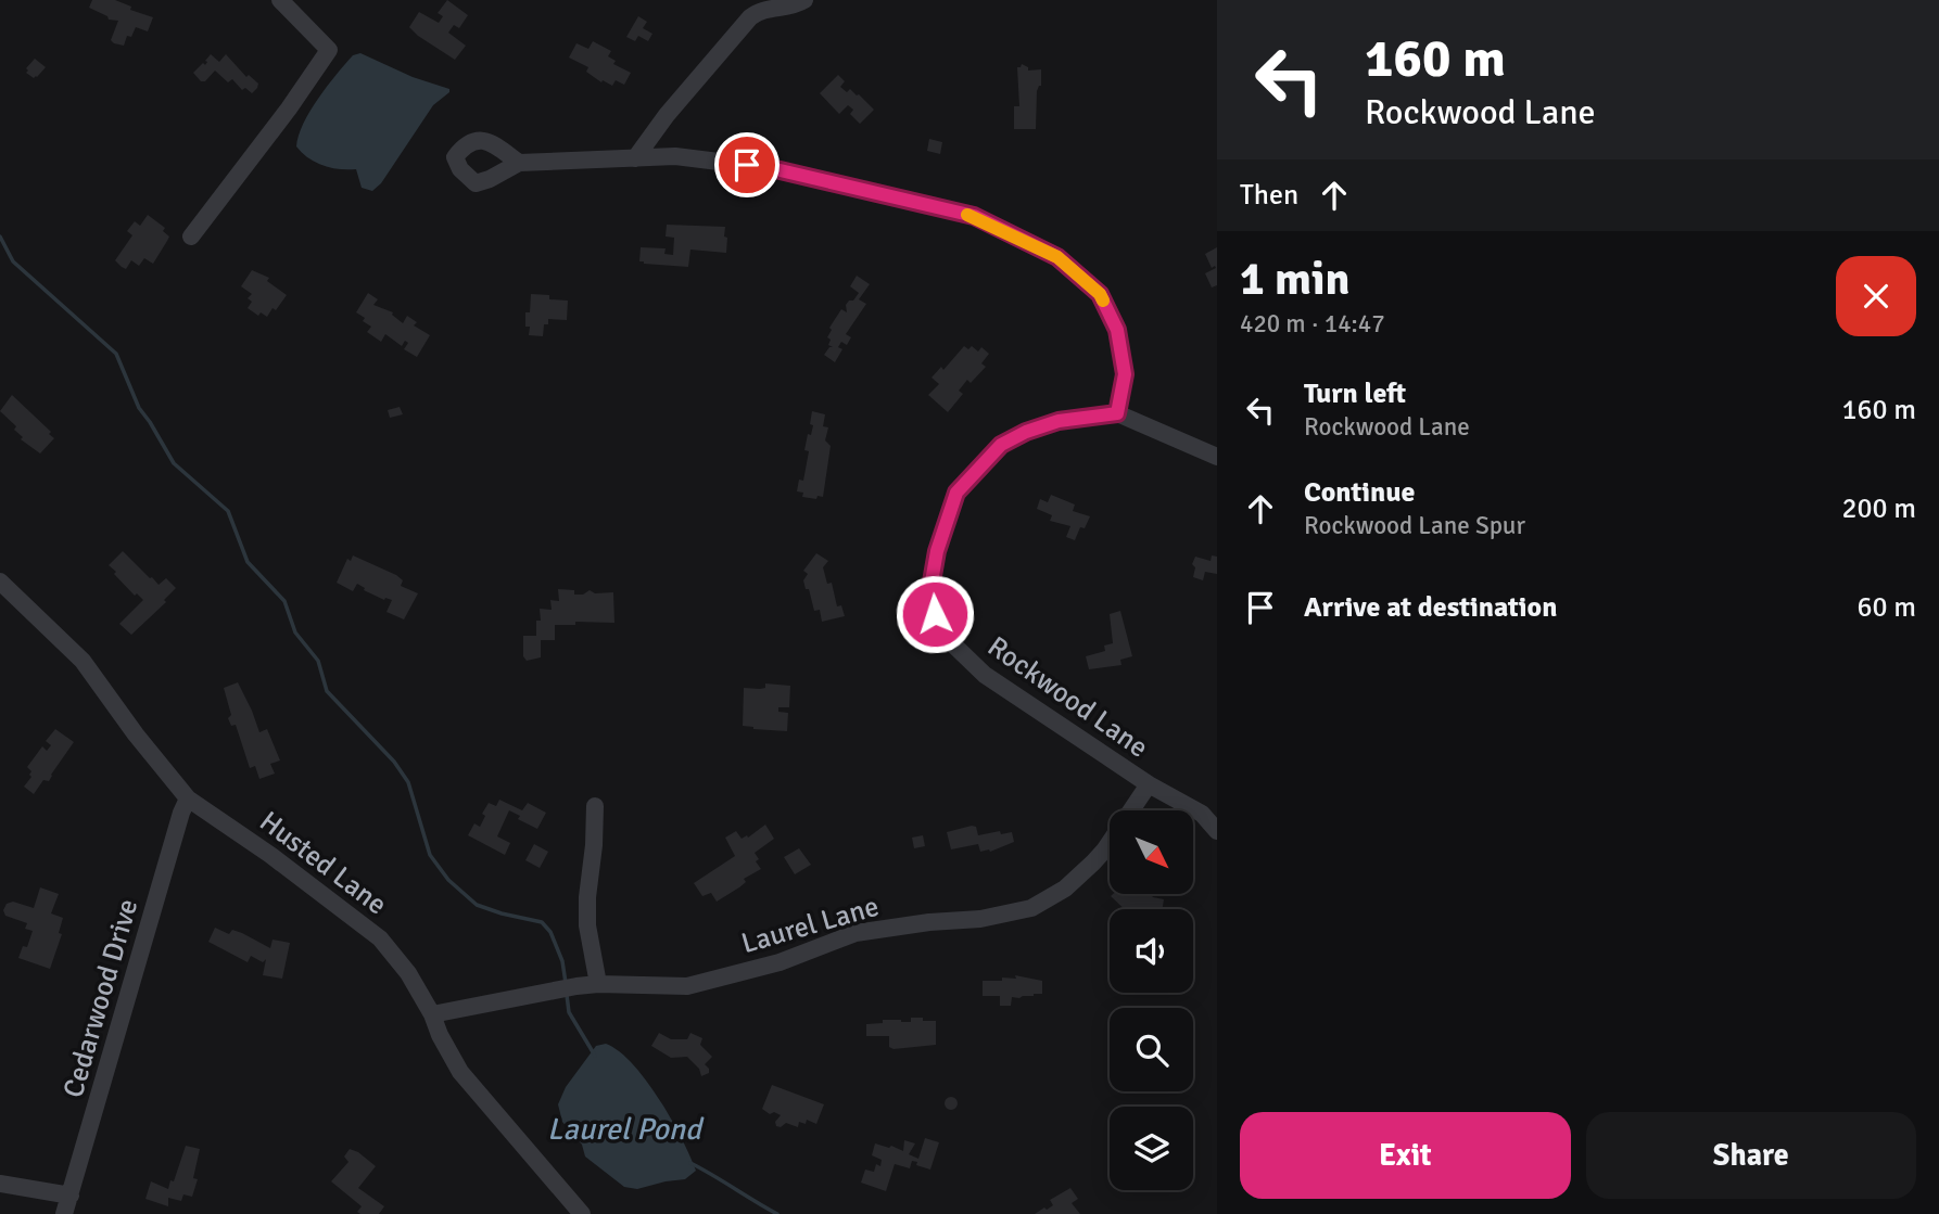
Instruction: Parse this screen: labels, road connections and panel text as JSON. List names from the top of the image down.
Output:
{
  "streets": {
    "street": [
      "Rockwood Lane",
      "Husted Lane",
      "Laurel Lane",
      "Cedarwood Drive"
    ]
  },
  "crossings": [
    ["Rockwood Lane", "Laurel Lane"],
    ["Husted Lane", "Laurel Lane"],
    ["Husted Lane", "Cedarwood Drive"]
  ],
  "water": ["Laurel Pond"],
  "north": "bottom right",
  "page": {
    "turn": ["160 m", "Rockwood Lane"],
    "then": "Then",
    "heading": ["1 min", "420 m · 14:47"],
    "list": [
      {
        "name": "Turn left",
        "note": "Rockwood Lane",
        "value": "160 m"
      },
      {
        "name": "Continue",
        "note": "Rockwood Lane Spur",
        "value": "200 m"
      },
      {
        "name": "Arrive at destination",
        "value": "60 m"
      }
    ],
    "buttons": ["Exit", "Share"]
  }
}
